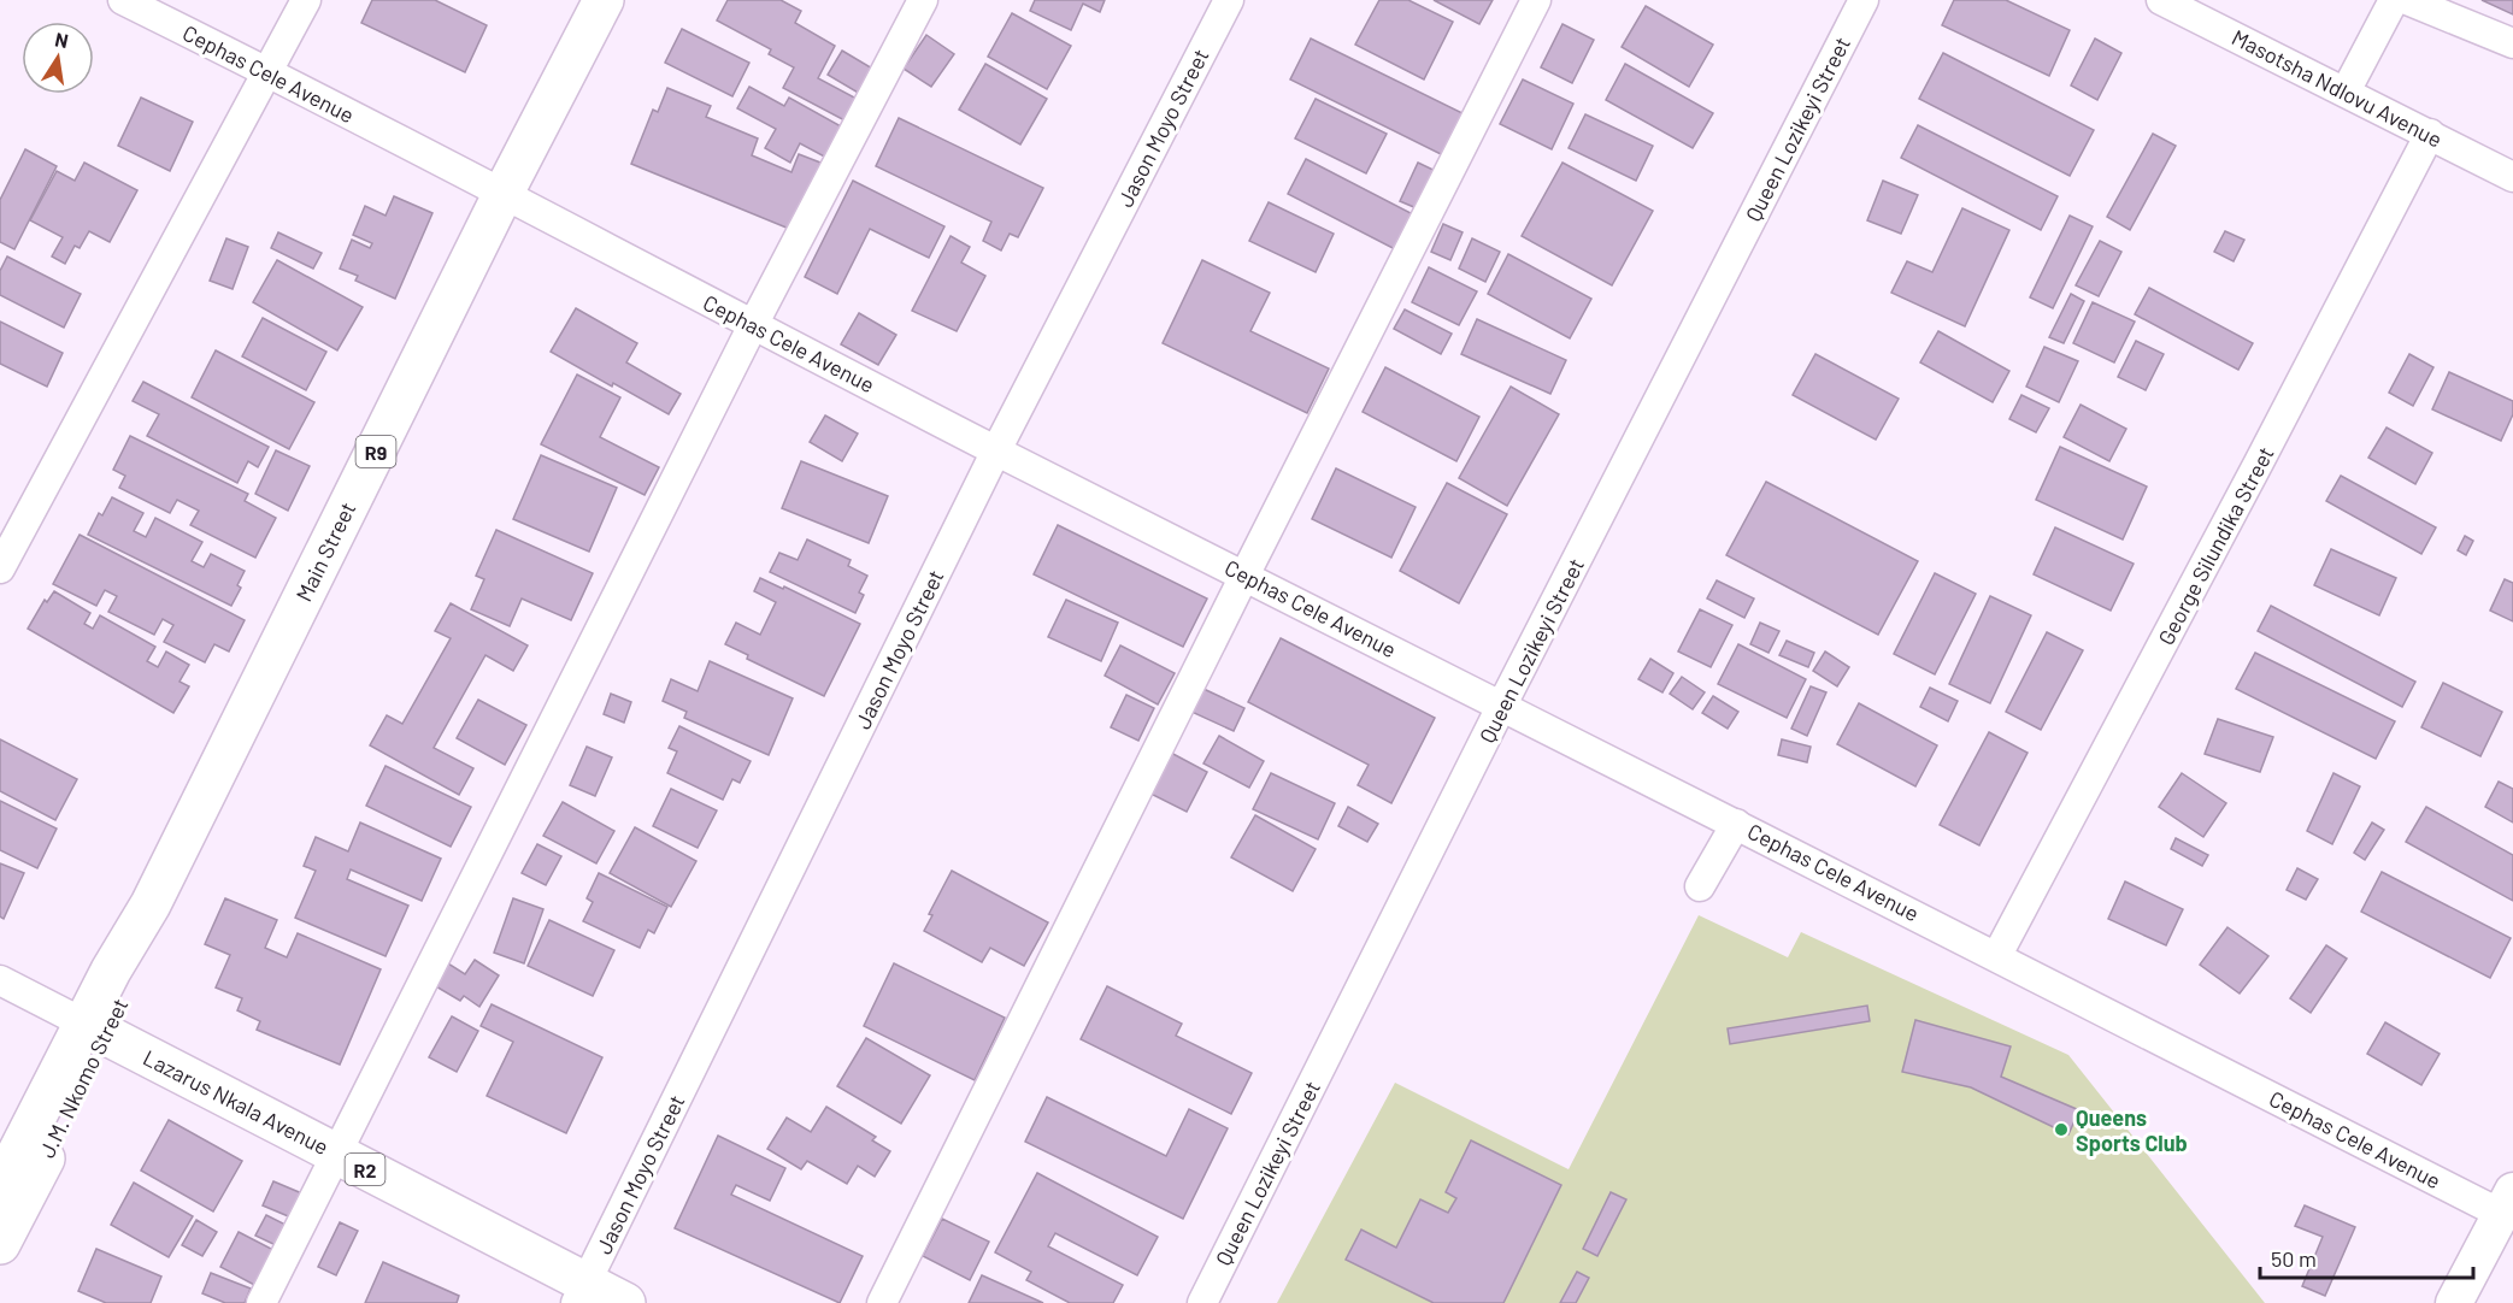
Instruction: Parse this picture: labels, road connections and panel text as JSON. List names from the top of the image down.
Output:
{
  "streets": {
    "highway": [
      "R9",
      "Main Street",
      "J.M. Nkomo Street",
      "Lazarus Nkala Avenue",
      "R2"
    ],
    "street": [
      "Cephas Cele Avenue",
      "Masotsha Ndlovu Avenue",
      "Jason Moyo Street",
      "Queen Lozikeyi Street",
      "George Silundika Street"
    ]
  },
  "crossings": [
    ["Cephas Cele Avenue", "Jason Moyo Street"],
    ["Cephas Cele Avenue", "Queen Lozikeyi Street"],
    ["Cephas Cele Avenue", "George Silundika Street"],
    ["Cephas Cele Avenue", "Main Street"],
    ["Masotsha Ndlovu Avenue", "George Silundika Street"],
    ["Jason Moyo Street", "Lazarus Nkala Avenue"],
    ["Main Street", "J.M. Nkomo Street"],
    ["Main Street", "Lazarus Nkala Avenue"],
    ["J.M. Nkomo Street", "Lazarus Nkala Avenue"]
  ],
  "places": ["Queens Sports Club"],
  "scale_bar": "50 m",
  "north": "top"
}
